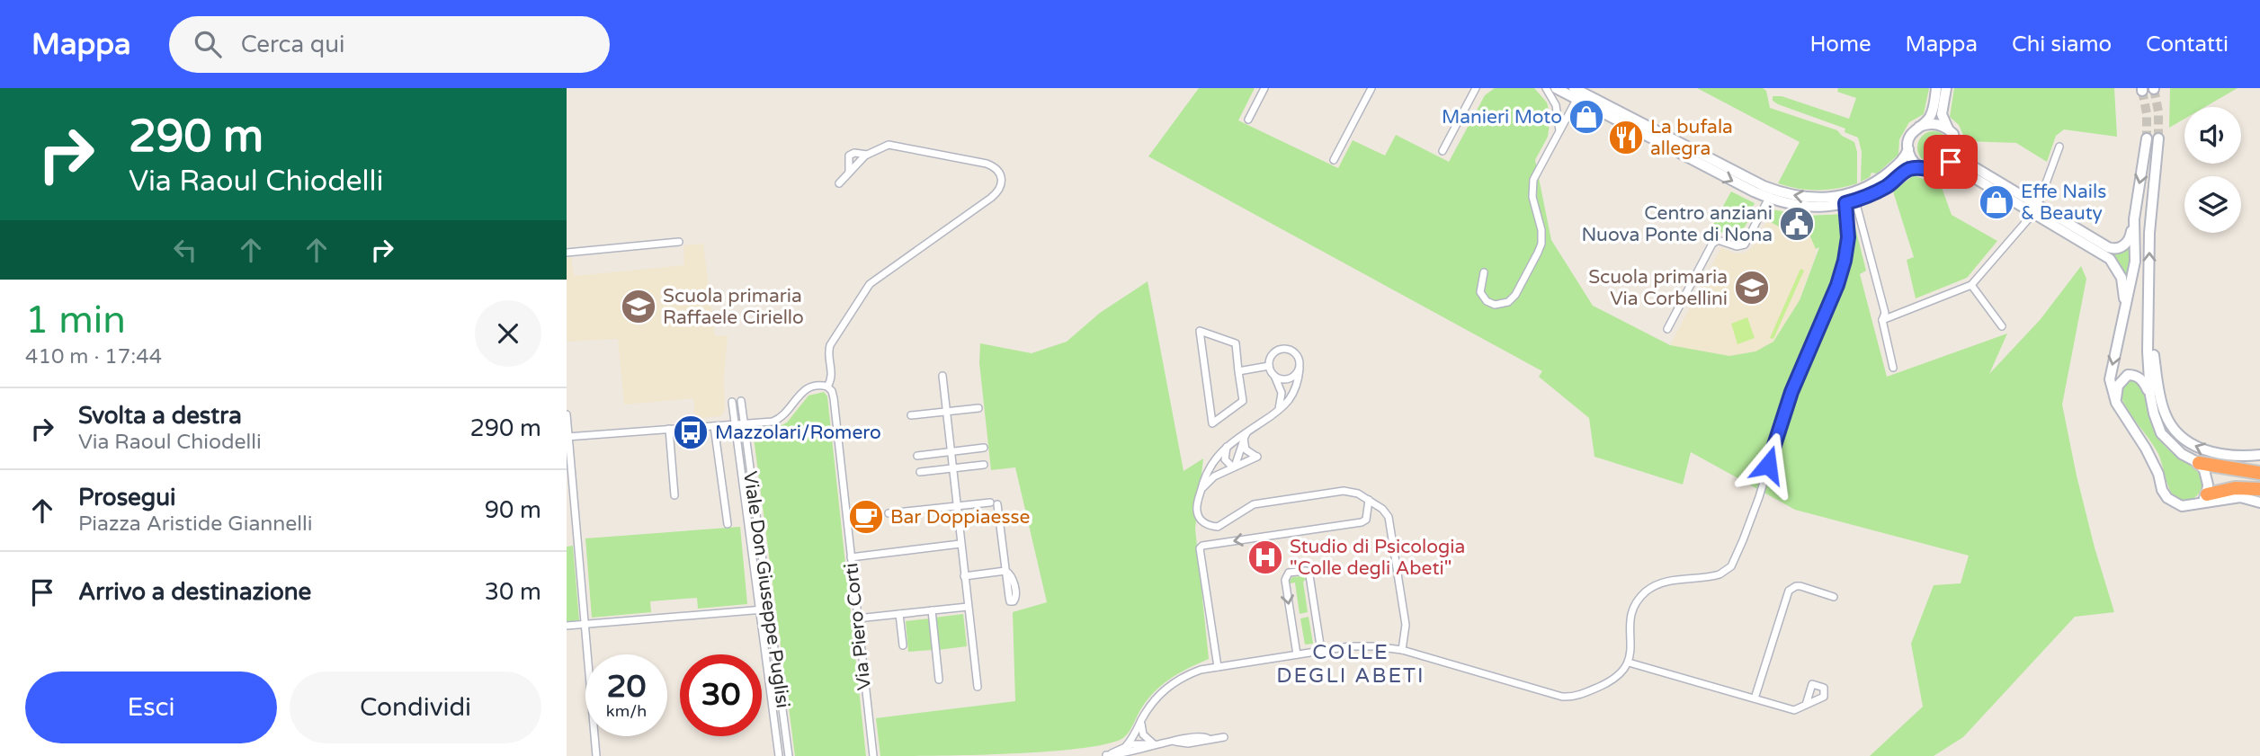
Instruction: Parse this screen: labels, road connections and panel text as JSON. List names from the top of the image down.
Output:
{
  "streets": {
    "street": ["Viale Don Giuseppe Puglisi", "Via Piero Corti"]
  },
  "districts": ["COLLE DEGLI ABETI"],
  "places": {
    "shop": ["Manieri Moto", "Effe Nails & Beauty"],
    "restaurant": ["La bufala allegra"],
    "public building": ["Centro anziani Nuova Ponte di Nona"],
    "school or university": ["Scuola primaria Via Corbellini", "Scuola primaria Raffaele Ciriello"],
    "bus stop": ["Mazzolari/Romero"],
    "cafe": ["Bar Doppiaesse"],
    "hospital": ["Studio di Psicologia \"Colle degli Abeti\""]
  },
  "page": {
    "header": "Mappa",
    "search": "Cerca qui",
    "nav": [
      "Home",
      "Mappa",
      "Chi siamo",
      "Contatti"
    ],
    "turn": ["290 m", "Via Raoul Chiodelli"],
    "heading": ["1 min", "410 m · 17:44"],
    "list": [
      {
        "name": "Svolta a destra",
        "note": "Via Raoul Chiodelli",
        "value": "290 m"
      },
      {
        "name": "Prosegui",
        "note": "Piazza Aristide Giannelli",
        "value": "90 m"
      },
      {
        "name": "Arrivo a destinazione",
        "value": "30 m"
      }
    ],
    "speed": "20 km/h",
    "limit": "30",
    "buttons": ["Esci", "Condividi"]
  }
}
